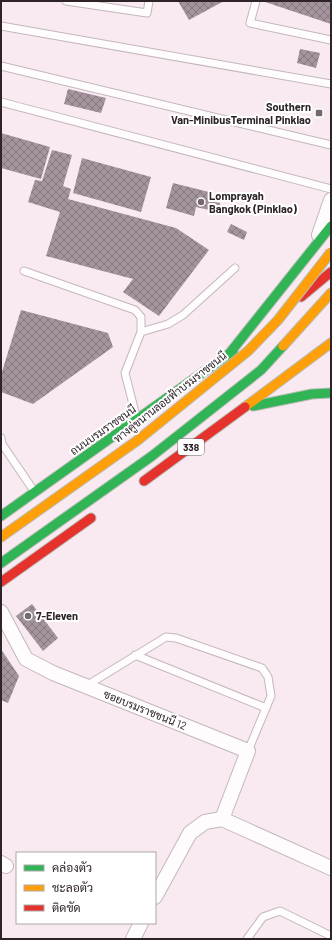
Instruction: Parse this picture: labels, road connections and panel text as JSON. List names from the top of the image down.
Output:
{
  "streets": {
    "main road": ["ทางคู่ขนานลอยฟ้าบรมราชชนนี", "ถนนบรมราชชนนี", "338"],
    "street": ["ซอยบรมราชชนนี 12"]
  },
  "places": {
    "transit": ["Southern Van-MinibusTerminal Pinklao"],
    "other": ["Lomprayah Bangkok (Pinklao)", "7-Eleven"]
  },
  "legend": ["คล่องตัว", "ชะลอตัว", "ติดขัด"]
}
